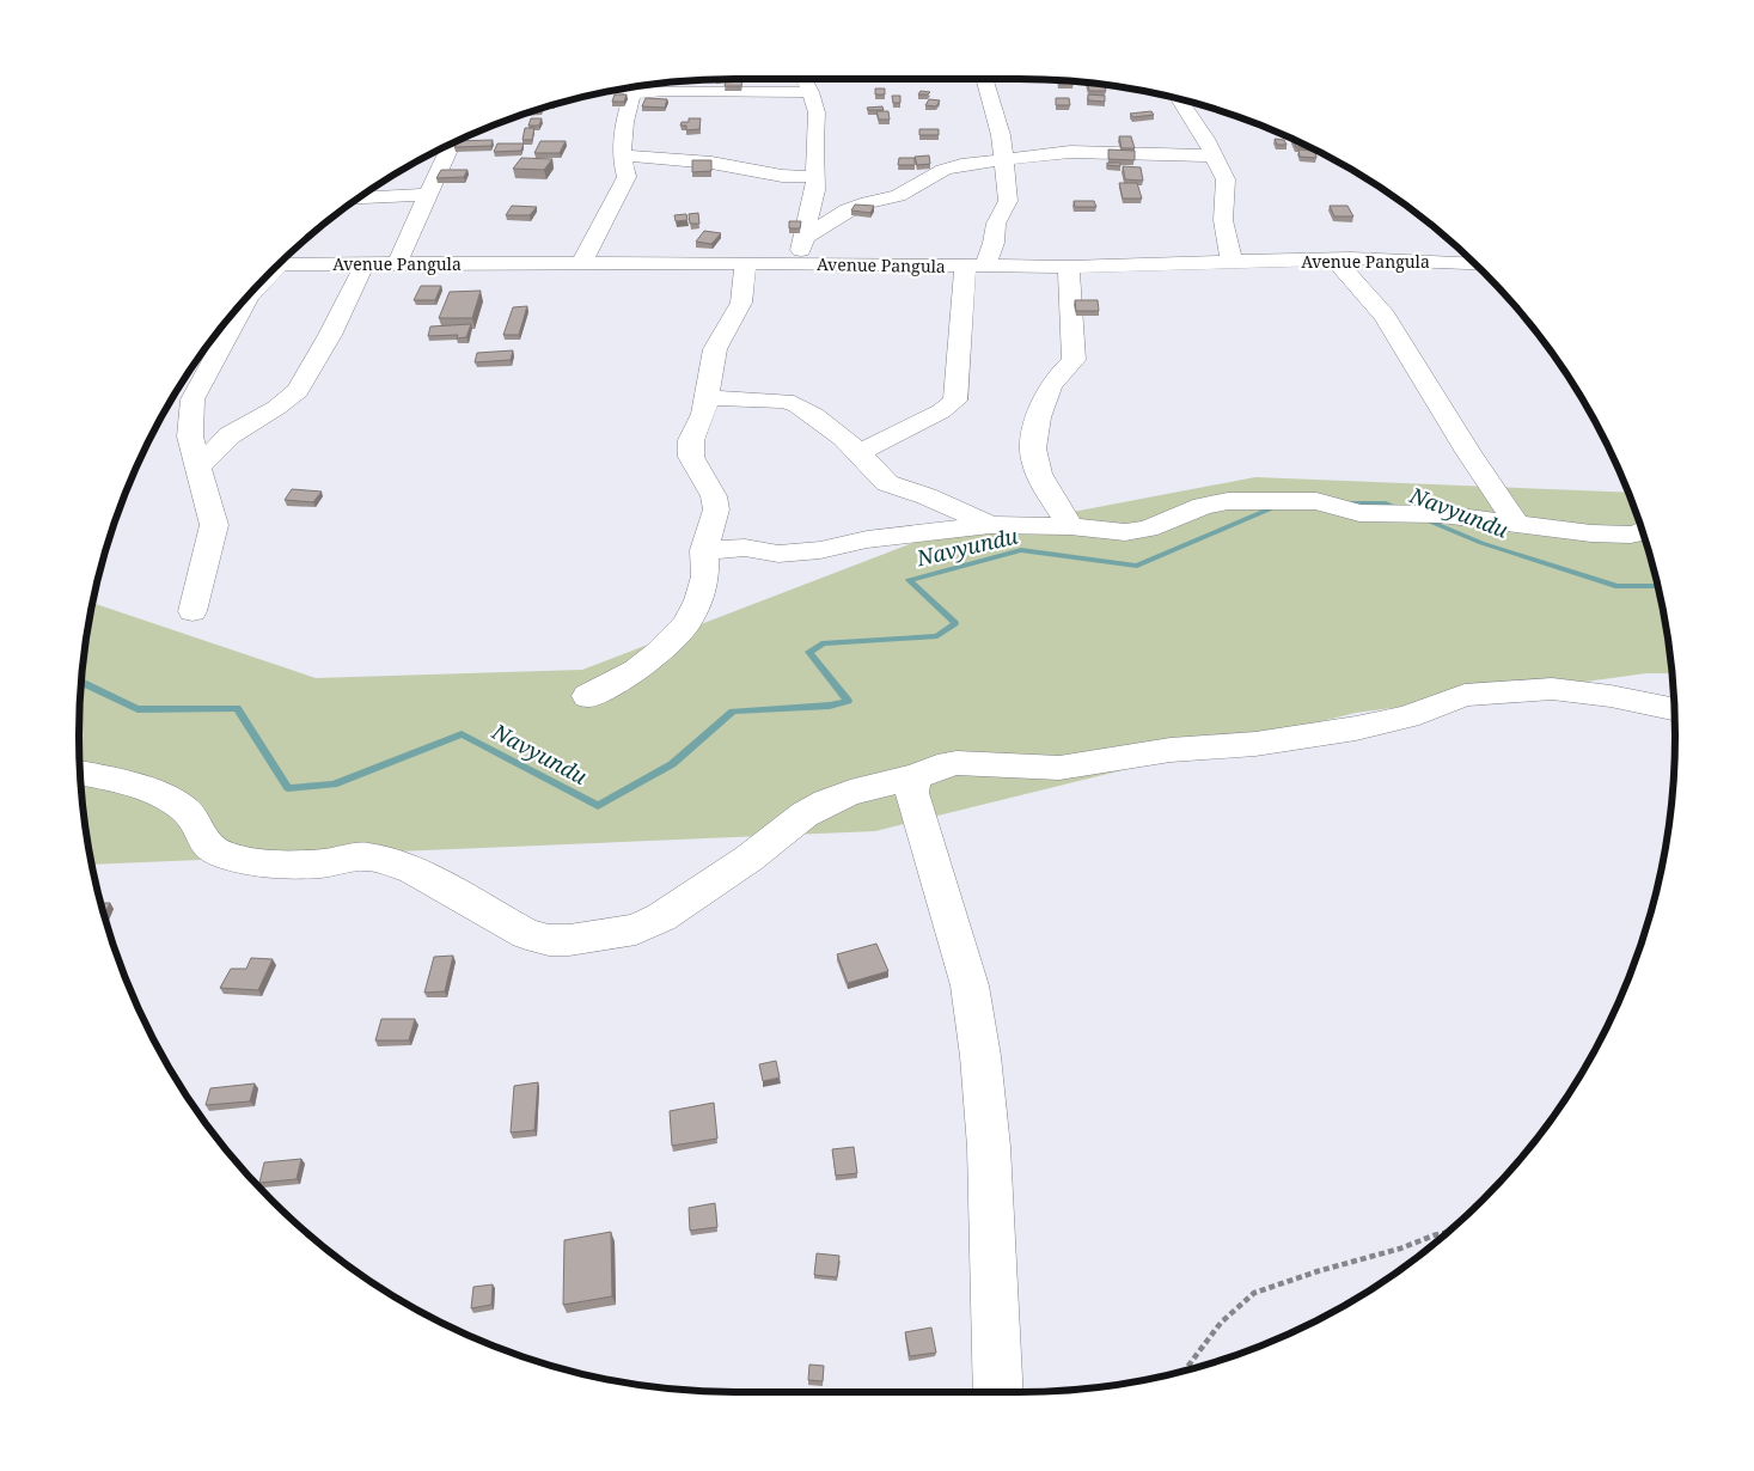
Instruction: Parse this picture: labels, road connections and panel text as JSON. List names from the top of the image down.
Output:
{
  "streets": {
    "street": ["Avenue Pangula"]
  },
  "water": ["Navyundu"]
}
